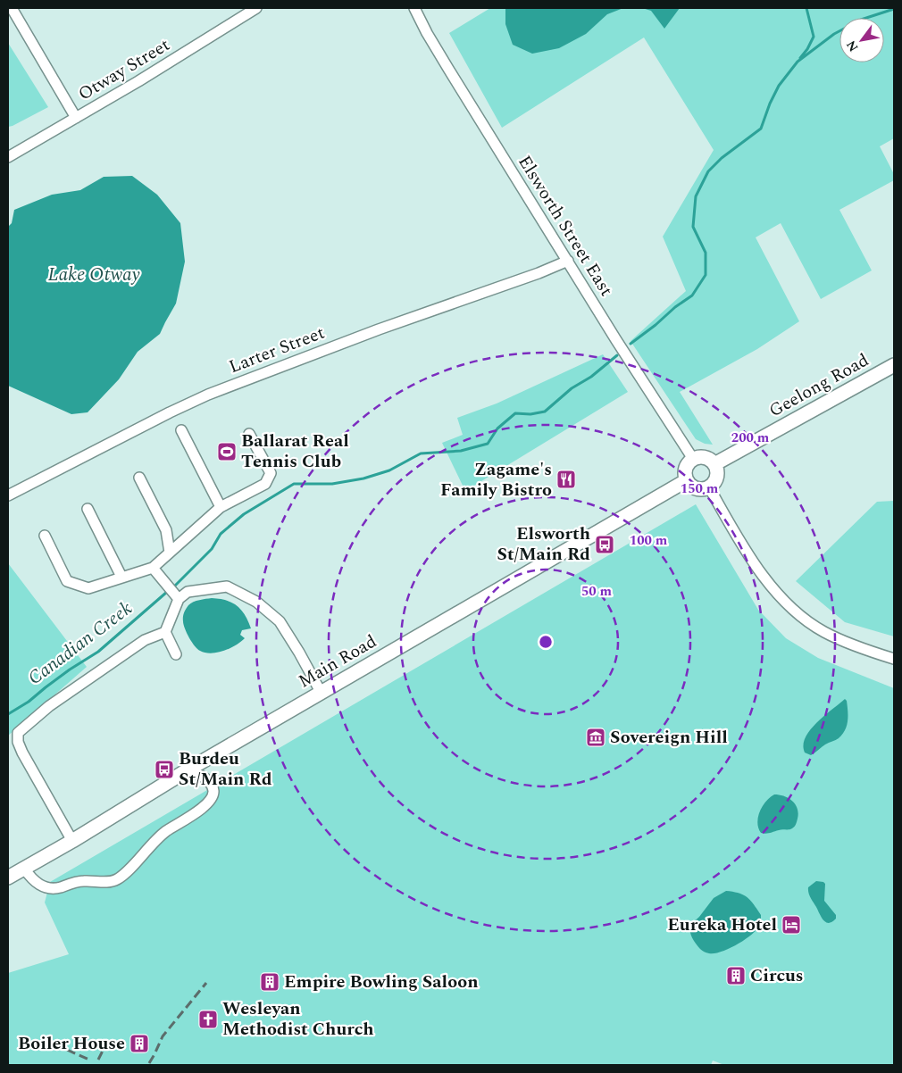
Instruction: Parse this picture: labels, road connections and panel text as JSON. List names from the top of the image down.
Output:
{
  "streets": {
    "main road": ["Geelong Road", "Main Road"],
    "street": ["Otway Street", "Elsworth Street East", "Larter Street"]
  },
  "crossings": [
    ["Elsworth Street East", "Larter Street"],
    ["Elsworth Street East", "Geelong Road"],
    ["Elsworth Street East", "Main Road"],
    ["Geelong Road", "Main Road"]
  ],
  "water": ["Lake Otway", "Canadian Creek"],
  "places": {
    "sports": ["Ballarat Real Tennis Club"],
    "restaurant": ["Zagame's Family Bistro"],
    "bus stop": ["Elsworth St/Main Rd", "Burdeu St/Main Rd"],
    "museum": ["Sovereign Hill"],
    "hotel": ["Eureka Hotel"],
    "building": ["Circus", "Empire Bowling Saloon", "Boiler House"],
    "church": ["Wesleyan Methodist Church"]
  },
  "north": "bottom left",
  "rings": [
    "200 m",
    "150 m",
    "100 m",
    "50 m"
  ]
}
